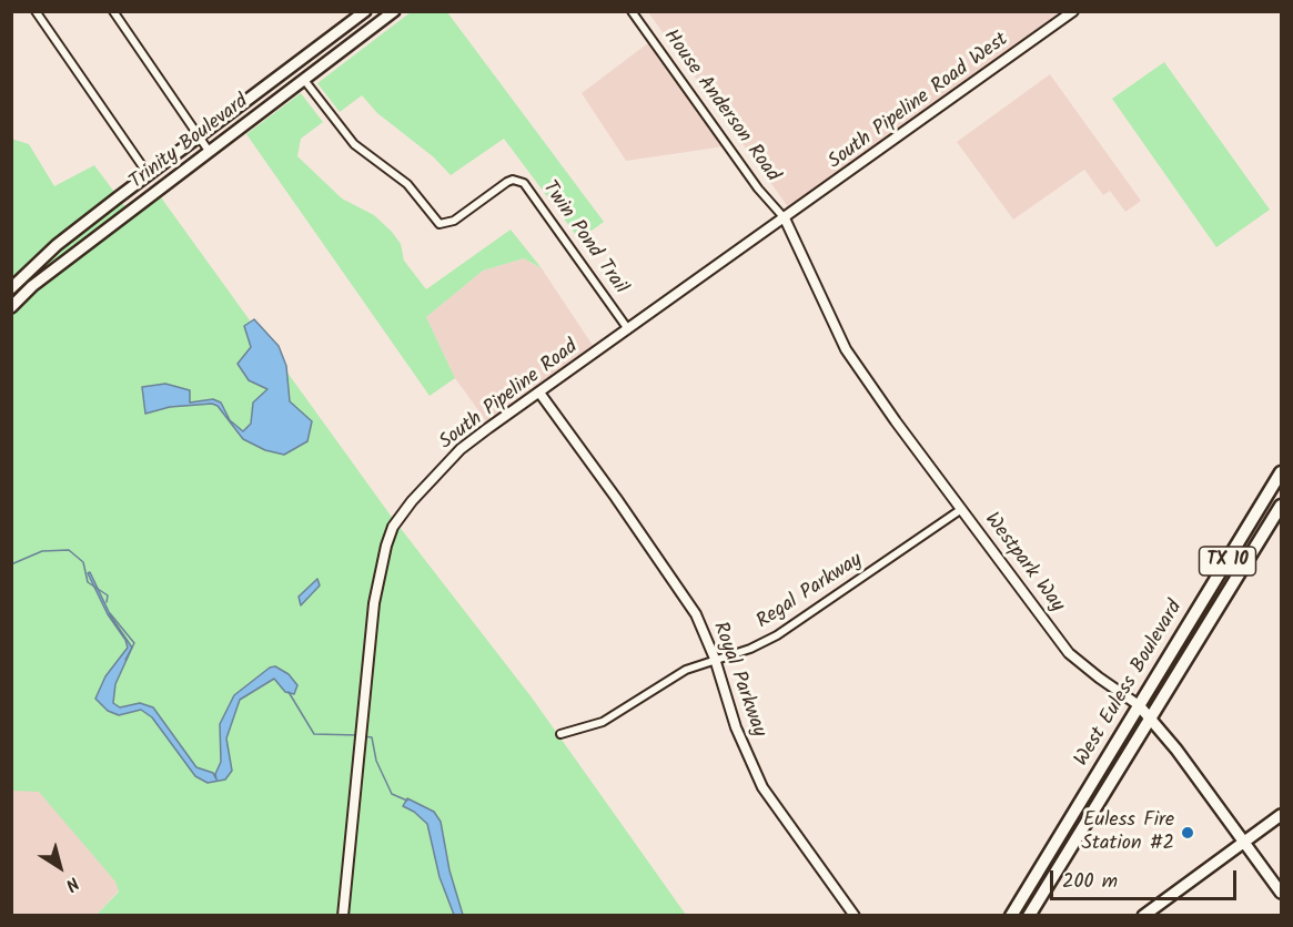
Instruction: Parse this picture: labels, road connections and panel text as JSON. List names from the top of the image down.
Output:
{
  "streets": {
    "main road": [
      "Trinity Boulevard",
      "TX 10",
      "Westpark Way",
      "West Euless Boulevard"
    ],
    "street": [
      "South Pipeline Road West",
      "House Anderson Road",
      "Twin Pond Trail",
      "South Pipeline Road",
      "Regal Parkway",
      "Royal Parkway"
    ]
  },
  "crossings": [
    ["South Pipeline Road West", "House Anderson Road"],
    ["South Pipeline Road West", "South Pipeline Road"],
    ["South Pipeline Road West", "Westpark Way"],
    ["House Anderson Road", "South Pipeline Road"],
    ["House Anderson Road", "Westpark Way"],
    ["Trinity Boulevard", "Twin Pond Trail"],
    ["Twin Pond Trail", "South Pipeline Road"],
    ["South Pipeline Road", "Westpark Way"],
    ["South Pipeline Road", "Royal Parkway"],
    ["Westpark Way", "Regal Parkway"],
    ["Westpark Way", "West Euless Boulevard"],
    ["Regal Parkway", "Royal Parkway"]
  ],
  "places": ["Euless Fire Station #2"],
  "scale_bar": "200 m",
  "north": "bottom right"
}
